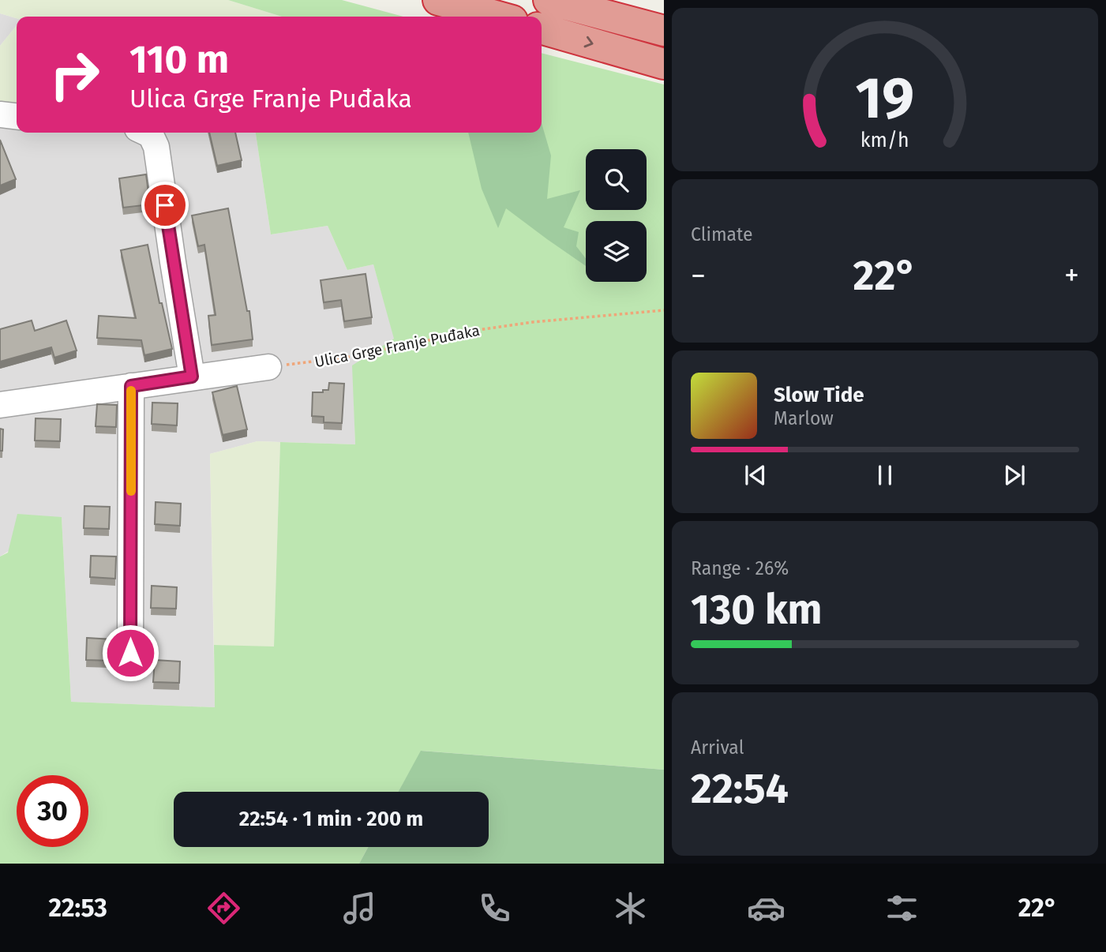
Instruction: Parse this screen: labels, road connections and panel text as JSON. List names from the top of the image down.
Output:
{
  "streets": {
    "path": ["Ulica Grge Franje Puđaka"]
  },
  "page": {
    "turn": ["110 m", "Ulica Grge Franje Puđaka"],
    "tile": [
      "Climate",
      ["Range · 26%", "130 km"],
      ["Arrival", "22:54"]
    ],
    "heat": ["−", "22°", "+"],
    "song": ["Slow Tide", "Marlow"],
    "limit": "30",
    "trip": "22:54 · 1 min · 200 m",
    "tabs": ["22:53", "22°"],
    "gauge": ["19", "km/h"]
  }
}
